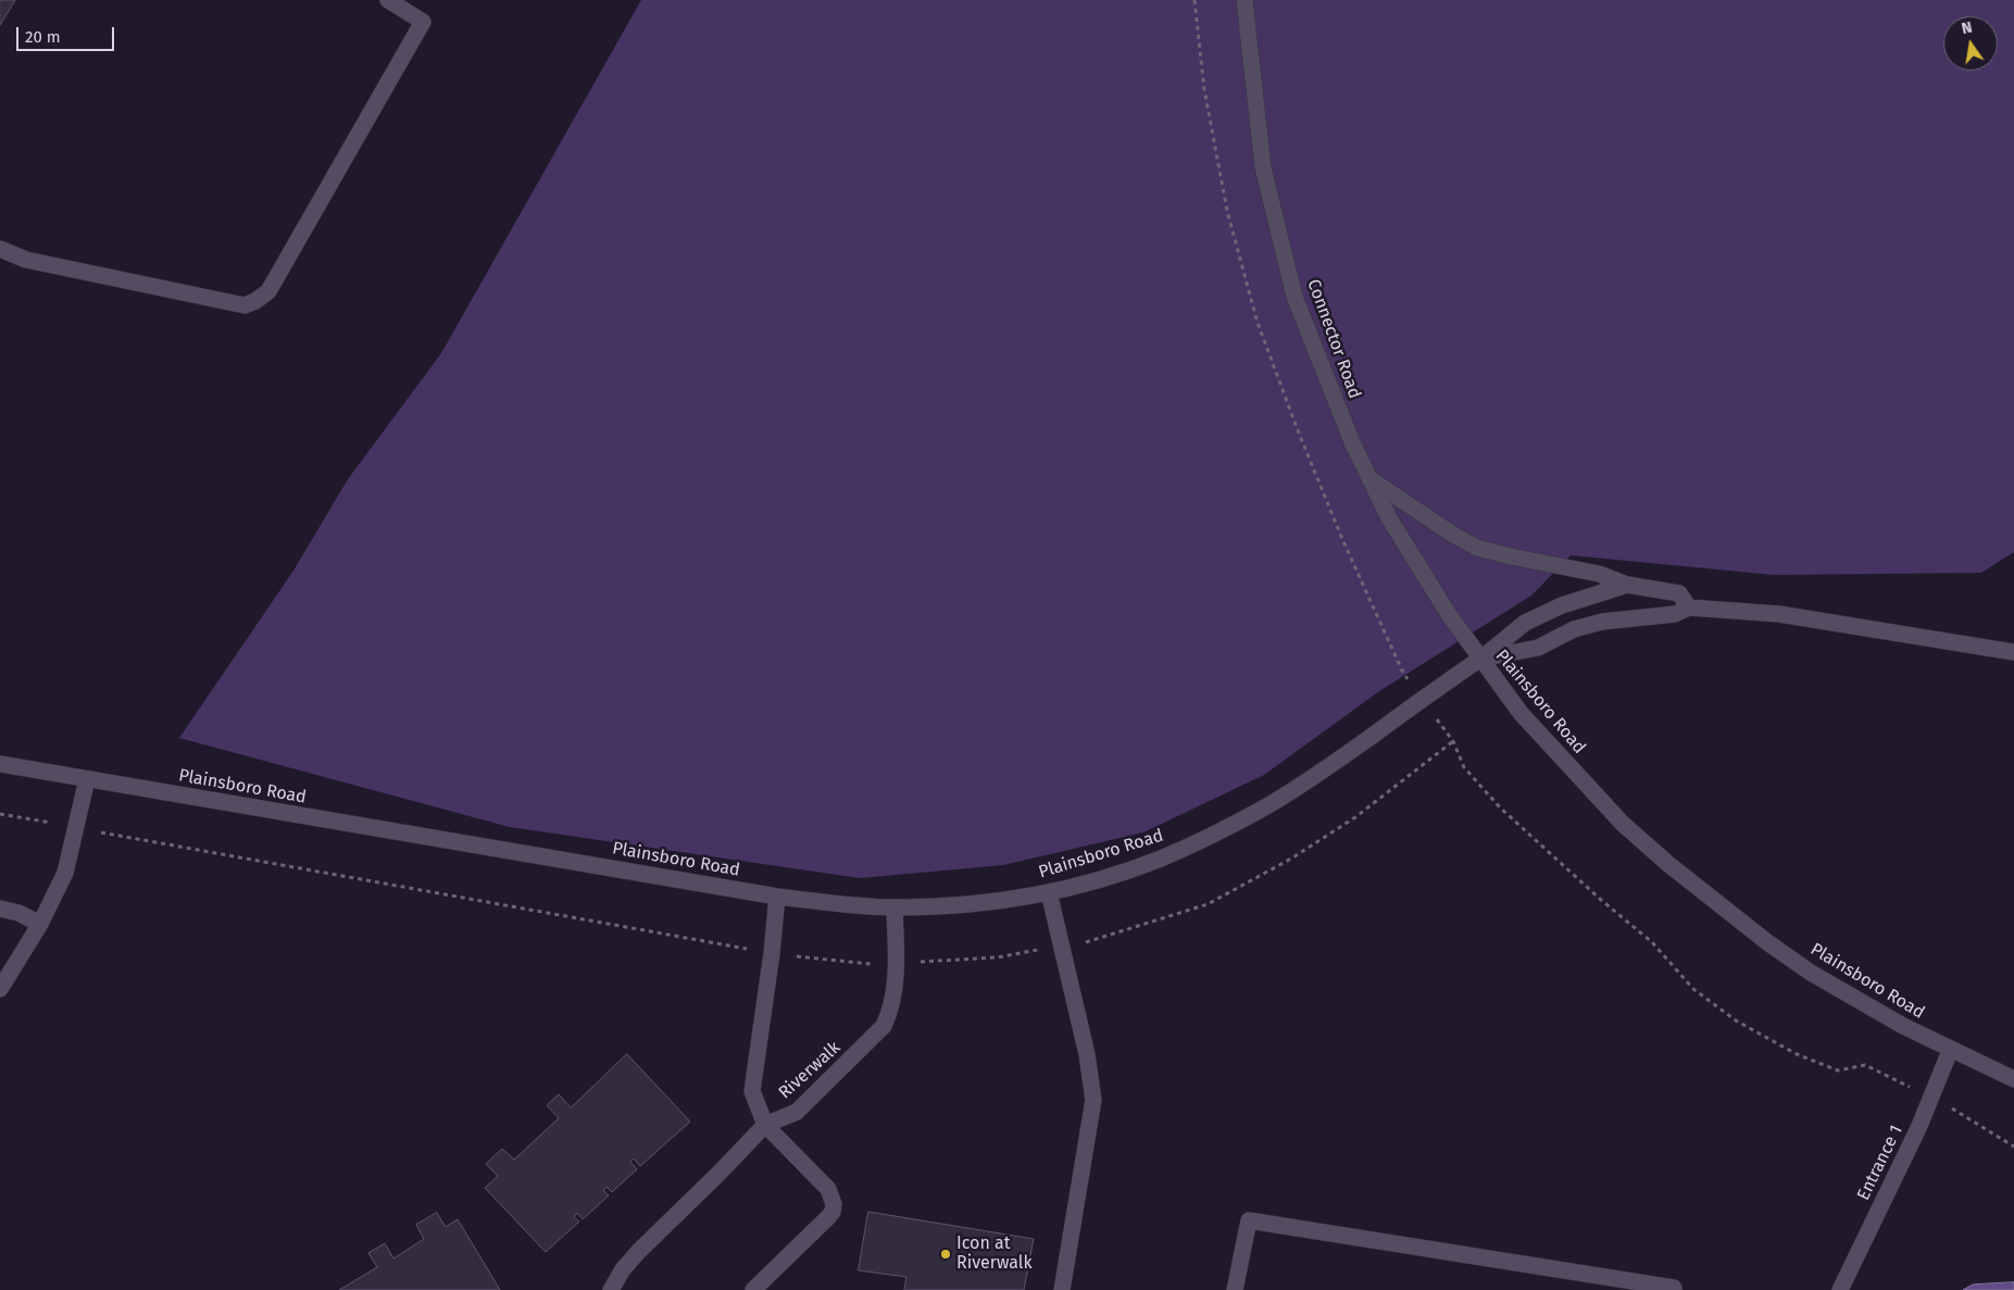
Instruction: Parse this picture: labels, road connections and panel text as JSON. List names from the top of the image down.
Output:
{
  "streets": {
    "street": [
      "Connector Road",
      "Plainsboro Road",
      "Riverwalk",
      "Entrance 1"
    ]
  },
  "crossings": [
    ["Connector Road", "Plainsboro Road"],
    ["Plainsboro Road", "Riverwalk"],
    ["Plainsboro Road", "Entrance 1"]
  ],
  "places": ["Icon at Riverwalk"],
  "scale_bar": "20 m",
  "north": "top"
}
